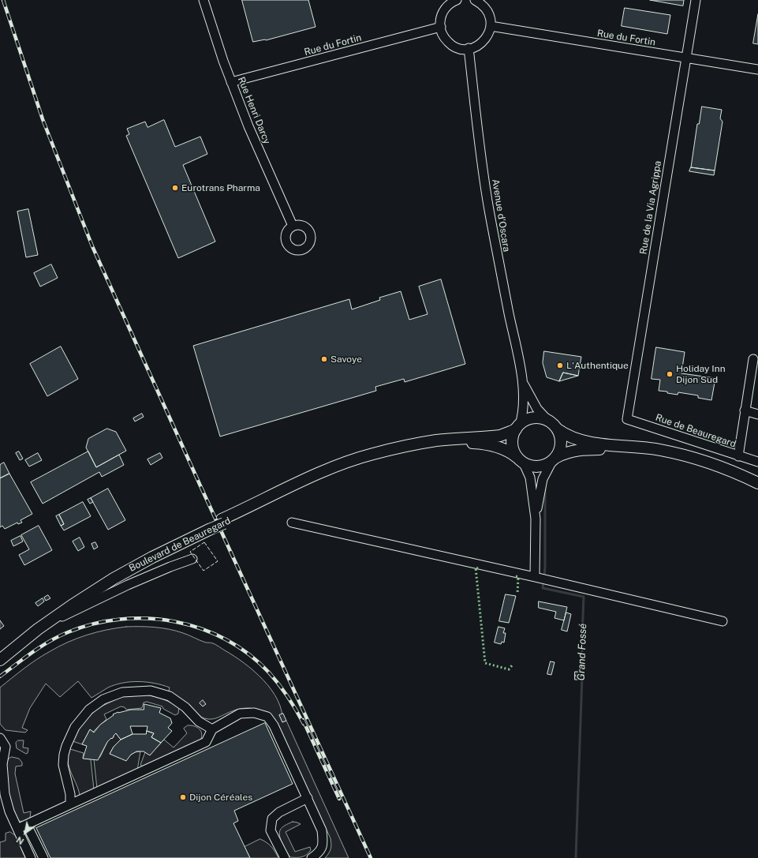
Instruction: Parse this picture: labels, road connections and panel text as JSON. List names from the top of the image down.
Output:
{
  "streets": {
    "main road": ["Boulevard de Beauregard"],
    "street": [
      "Rue du Fortin",
      "Rue Henri Darcy",
      "Rue de la Via Agrippa",
      "Avenue d'Oscara",
      "Rue de Beauregard"
    ]
  },
  "crossings": [
    ["Rue du Fortin", "Rue Henri Darcy"],
    ["Rue du Fortin", "Rue de la Via Agrippa"],
    ["Rue de la Via Agrippa", "Rue de Beauregard"]
  ],
  "water": ["Grand Fossé"],
  "places": [
    "Eurotrans Pharma",
    "Savoye",
    "L'Authentique",
    "Holiday Inn Dijon Sud",
    "Dijon Céréales"
  ],
  "north": "bottom left"
}
